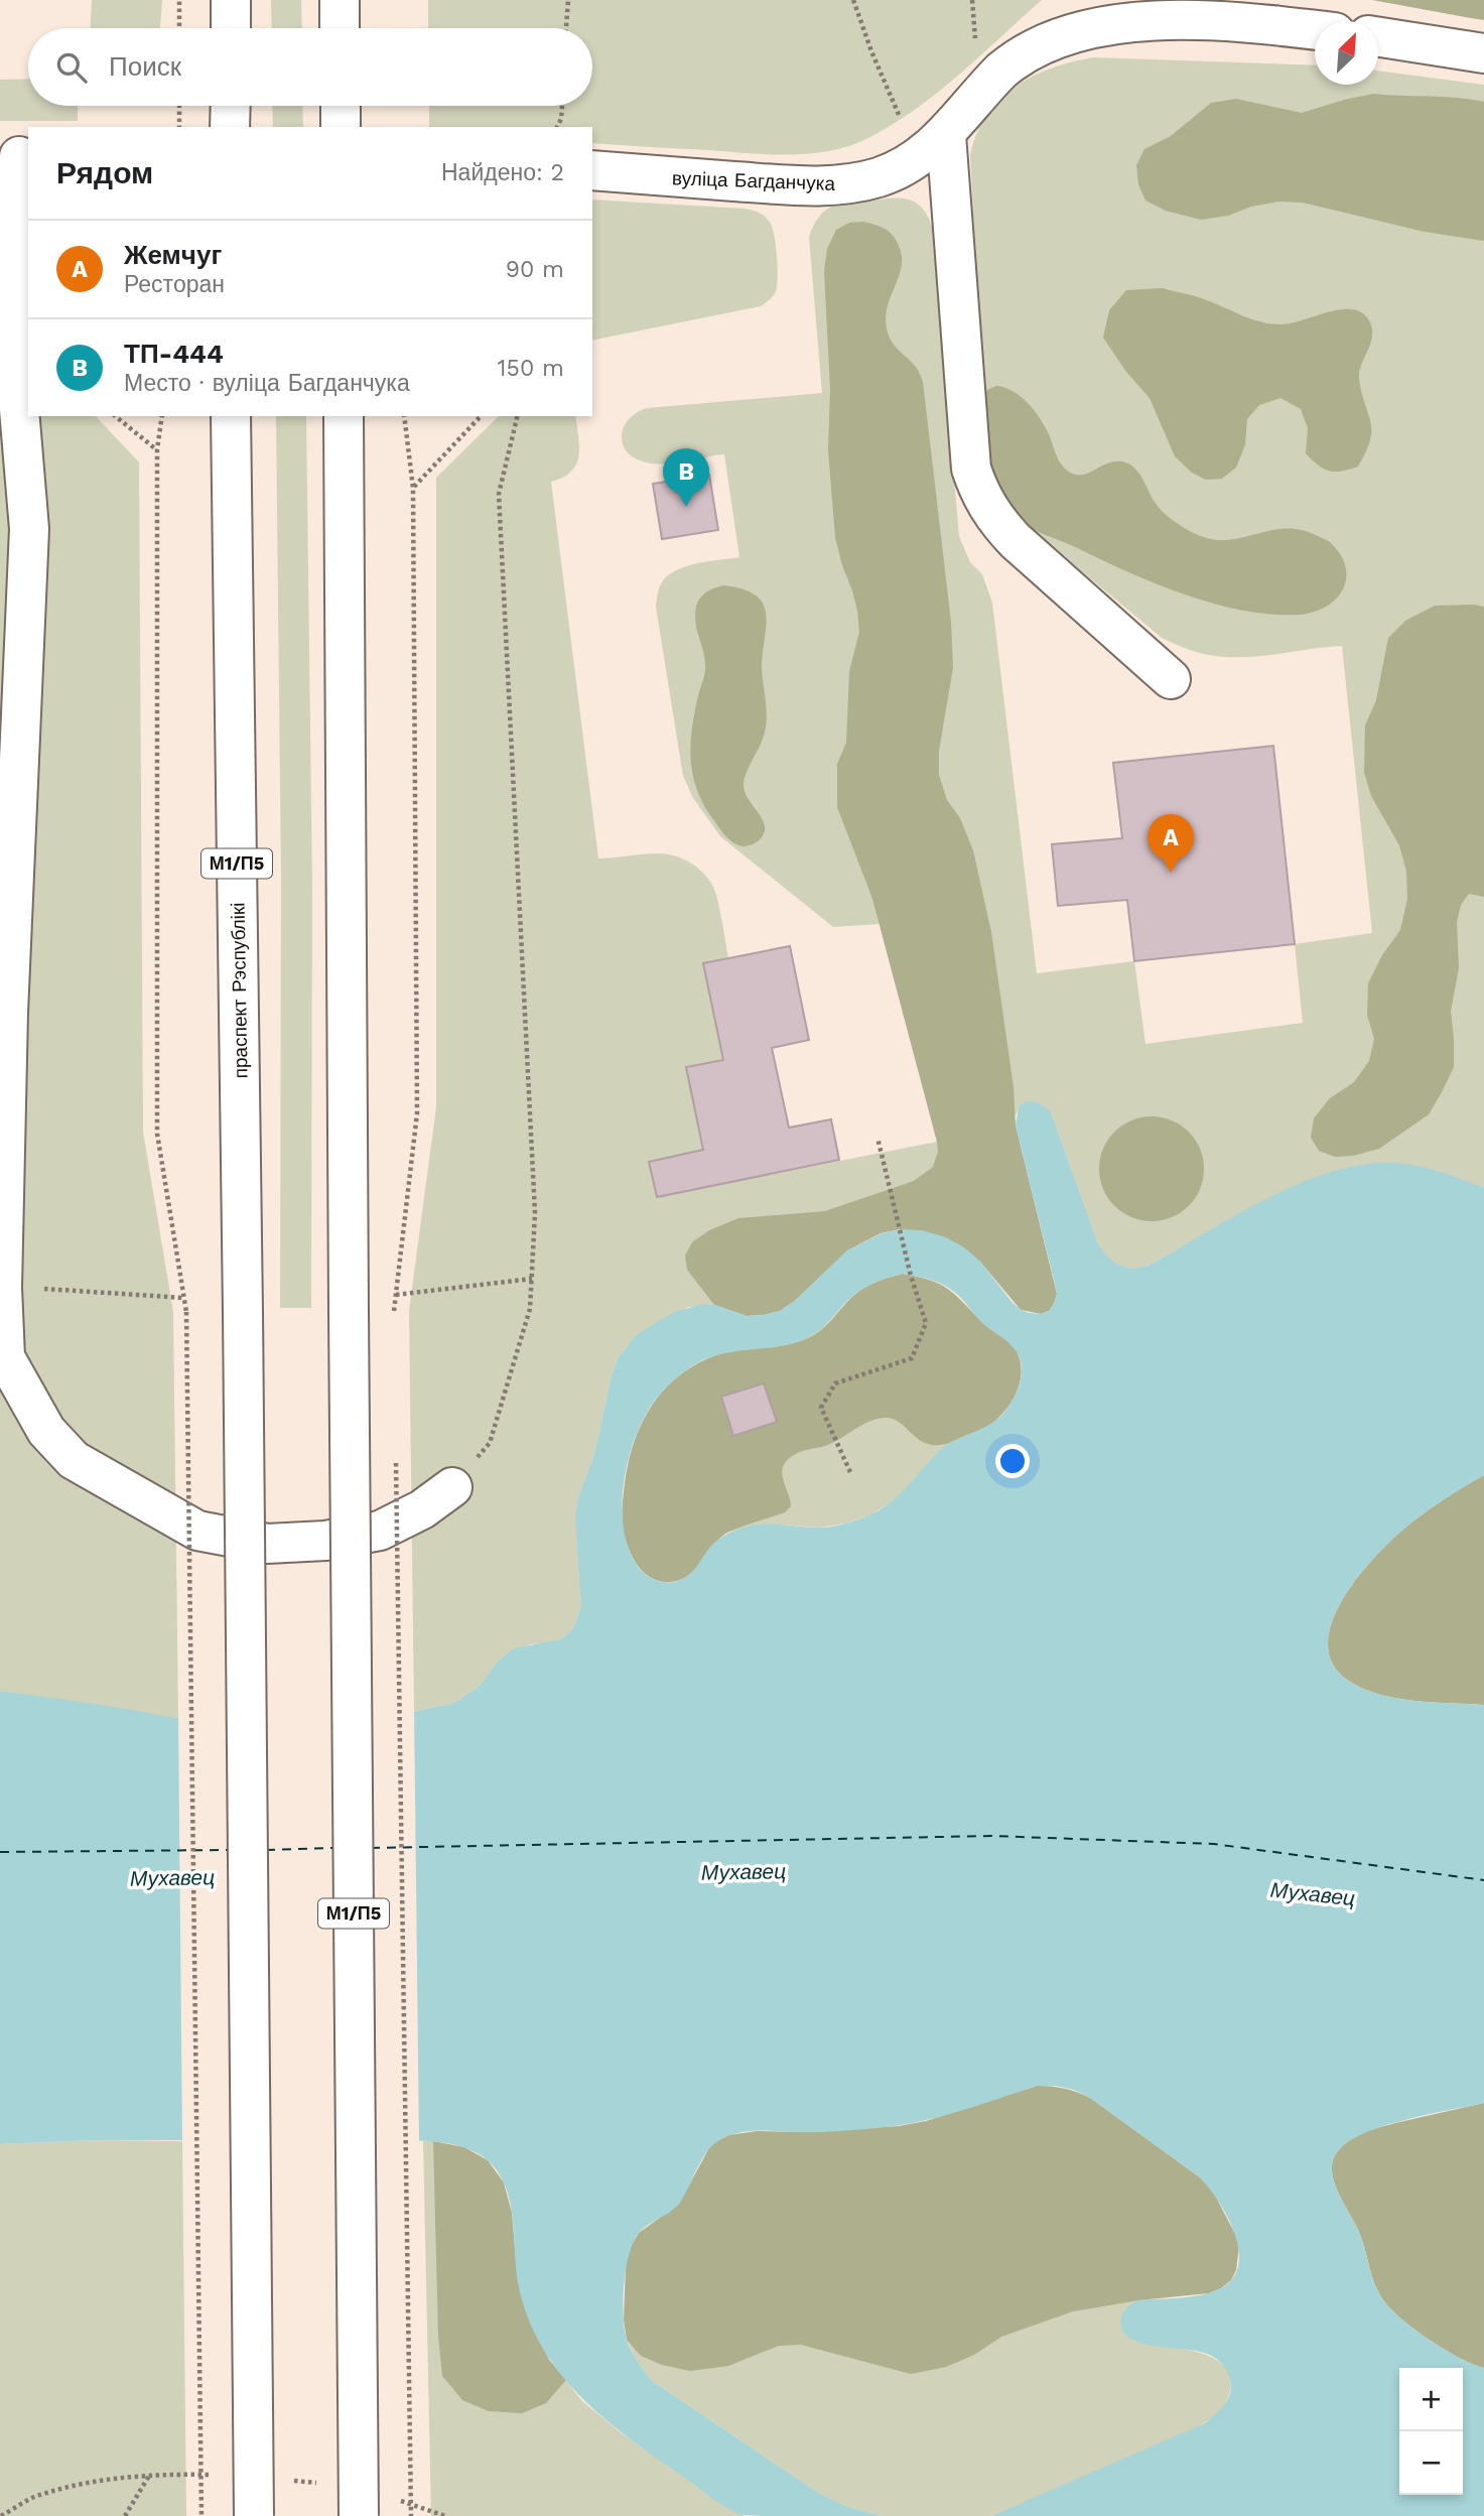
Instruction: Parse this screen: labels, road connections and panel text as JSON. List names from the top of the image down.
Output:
{
  "streets": {
    "main road": ["вуліца Багданчука", "М1/П5", "праспект Рэспублікі"]
  },
  "water": ["Мухавец"],
  "north": "top right",
  "page": {
    "search": "Поиск",
    "heading": ["Рядом", "Найдено: 2"],
    "list": [
      {
        "mark": "A",
        "name": "Жемчуг",
        "note": "Ресторан",
        "value": "90 m"
      },
      {
        "mark": "B",
        "name": "ТП-444",
        "note": "Место · вуліца Багданчука",
        "value": "150 m"
      }
    ],
    "pins": ["B", "A"],
    "map_buttons": ["+", "−"]
  }
}
